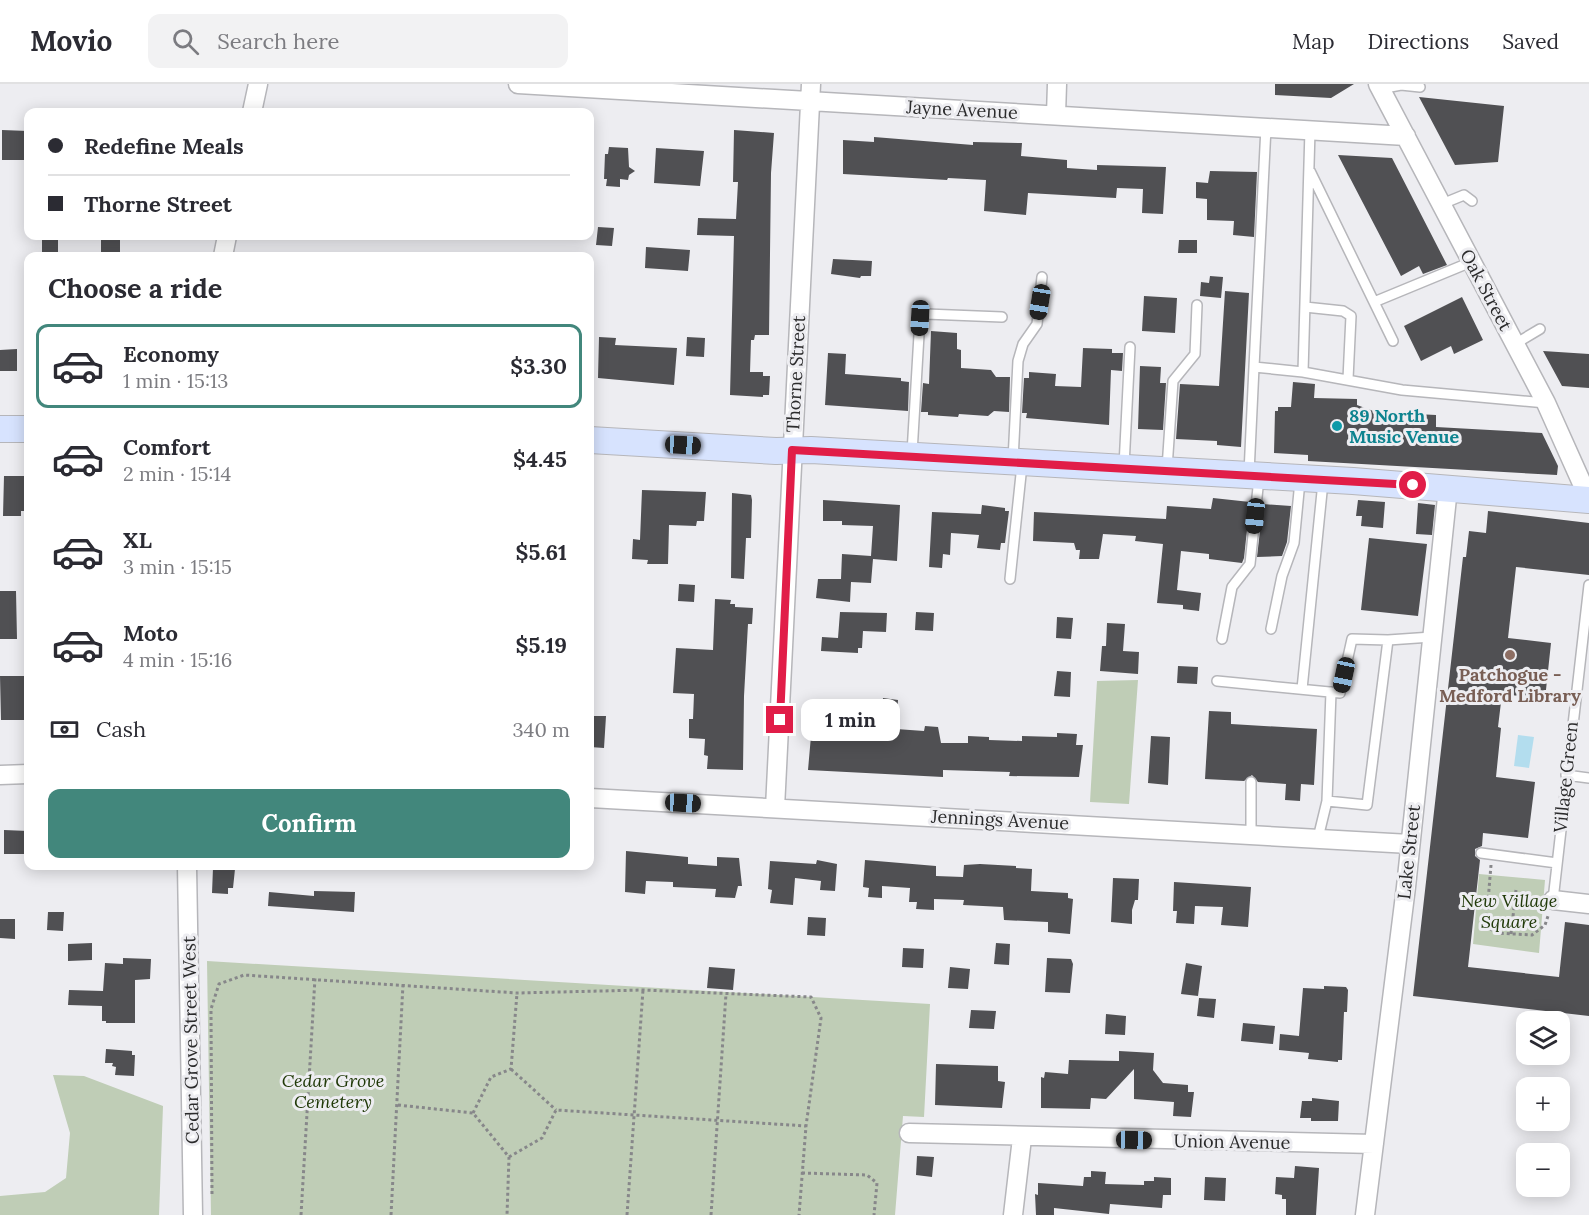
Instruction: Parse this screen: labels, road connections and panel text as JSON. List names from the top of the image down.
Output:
{
  "streets": {
    "street": [
      "Jayne Avenue",
      "Oak Street",
      "Thorne Street",
      "Jennings Avenue",
      "Lake Street",
      "Cedar Grove Street West",
      "Union Avenue"
    ],
    "lane": ["Village Green"]
  },
  "crossings": [
    ["Jayne Avenue", "Oak Street"],
    ["Jayne Avenue", "Thorne Street"],
    ["Thorne Street", "Jennings Avenue"],
    ["Jennings Avenue", "Lake Street"],
    ["Lake Street", "Union Avenue"]
  ],
  "parks": ["New Village Square", "Cedar Grove Cemetery"],
  "places": ["89 North Music Venue", "Patchogue - Medford Library"],
  "page": {
    "header": "Movio",
    "search": "Search here",
    "nav": ["Map", "Directions", "Saved"],
    "banner": ["Redefine Meals", "Thorne Street"],
    "heading": "Choose a ride",
    "list": [
      {
        "name": "Economy",
        "note": "1 min · 15:13",
        "value": "$3.30"
      },
      {
        "name": "Comfort",
        "note": "2 min · 15:14",
        "value": "$4.45"
      },
      {
        "name": "XL",
        "note": "3 min · 15:15",
        "value": "$5.61"
      },
      {
        "name": "Moto",
        "note": "4 min · 15:16",
        "value": "$5.19"
      }
    ],
    "pay": ["Cash", "340 m"],
    "bubble": "1 min",
    "buttons": "Confirm",
    "map_buttons": ["+", "−"]
  }
}
